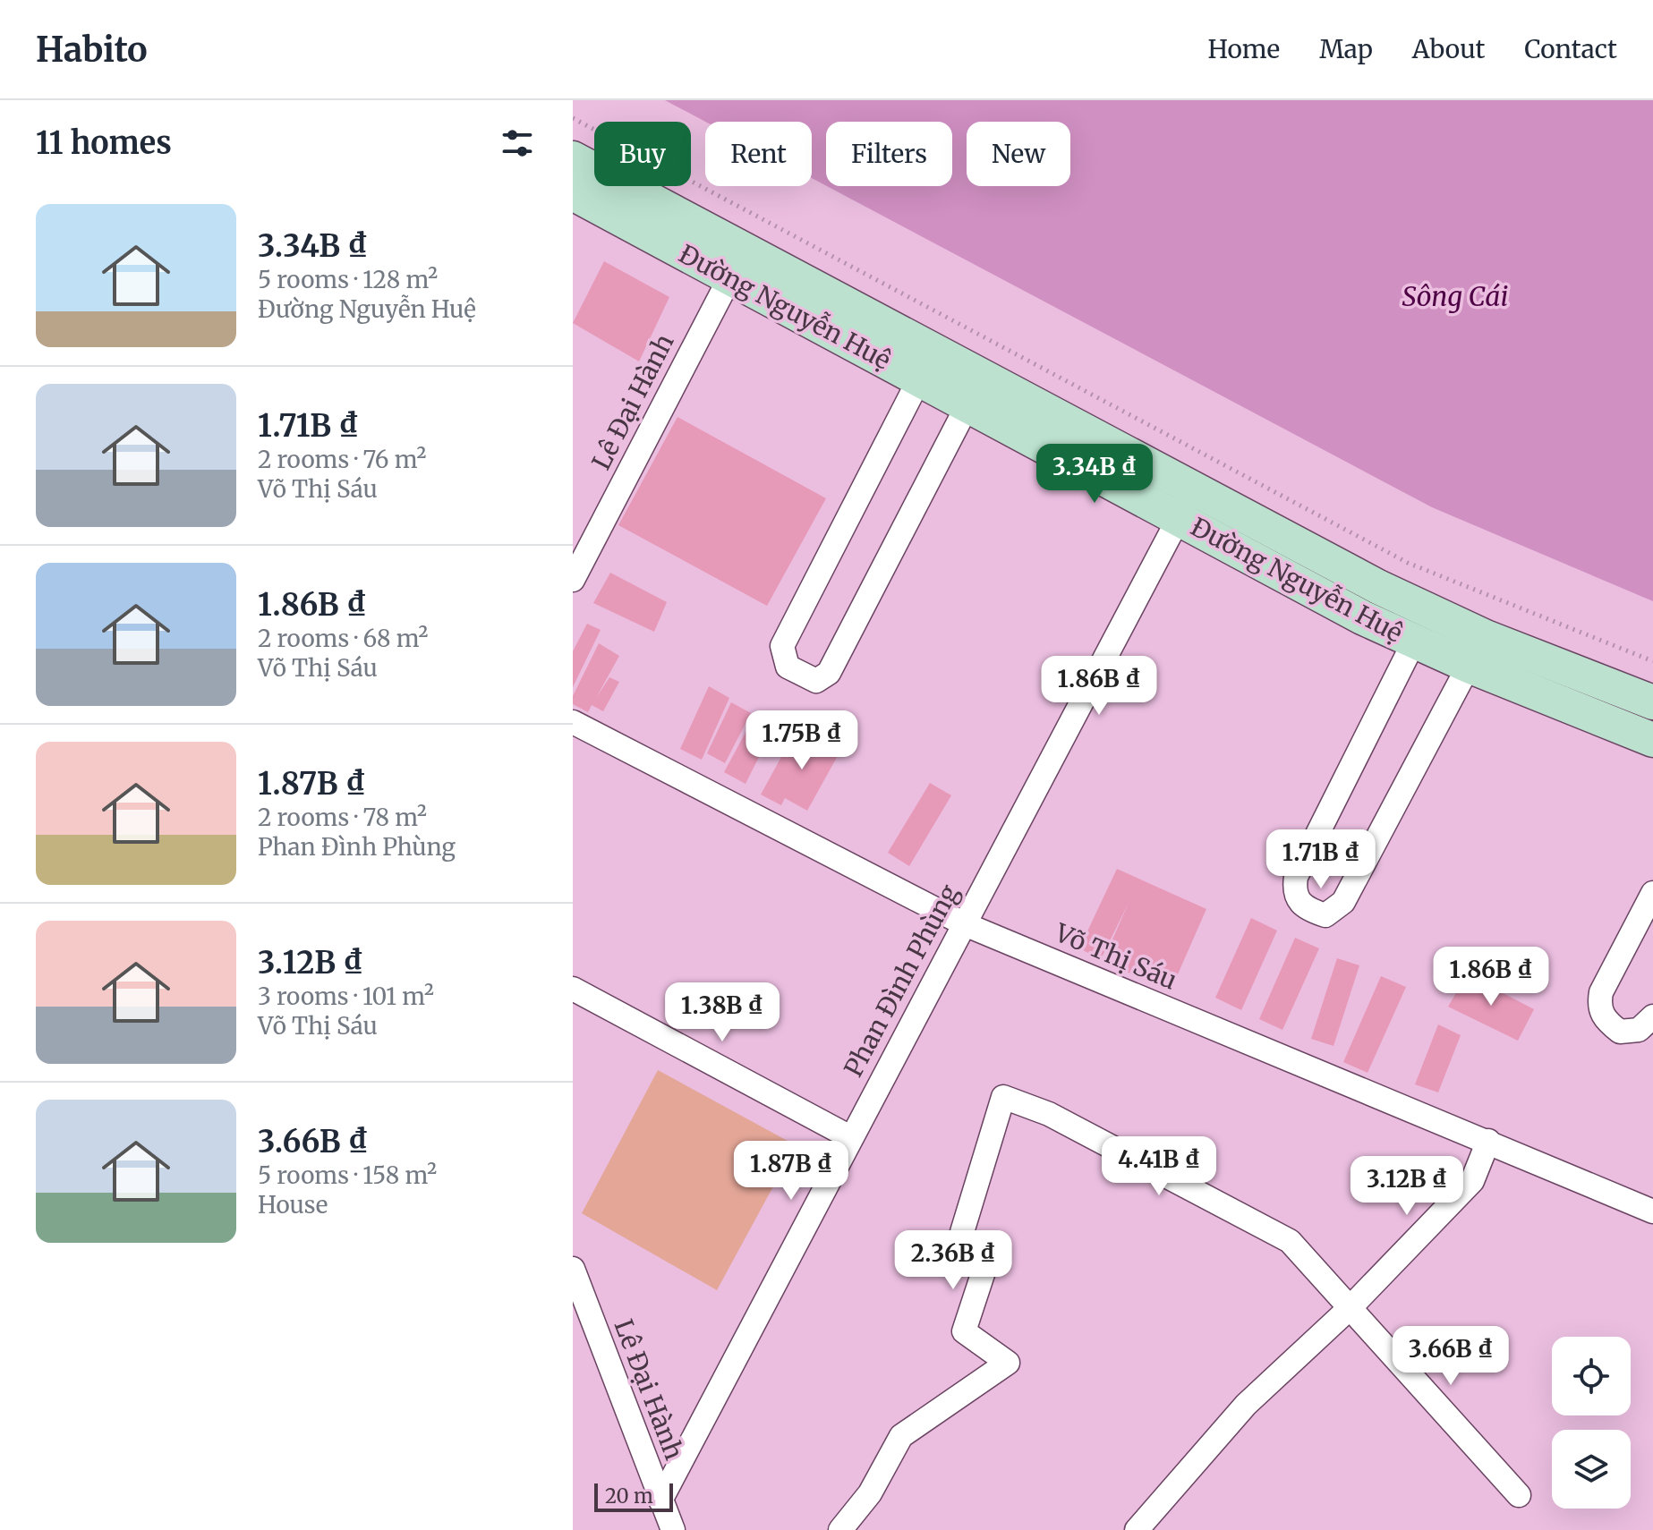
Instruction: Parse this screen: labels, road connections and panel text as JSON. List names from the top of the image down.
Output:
{
  "streets": {
    "main road": ["Đường Nguyễn Huệ"],
    "street": ["Lê Đại Hành", "Võ Thị Sáu", "Phan Đình Phùng"]
  },
  "crossings": [
    ["Đường Nguyễn Huệ", "Lê Đại Hành"],
    ["Đường Nguyễn Huệ", "Phan Đình Phùng"],
    ["Lê Đại Hành", "Phan Đình Phùng"],
    ["Võ Thị Sáu", "Phan Đình Phùng"]
  ],
  "water": ["Sông Cái"],
  "scale_bar": "20 m",
  "page": {
    "header": "Habito",
    "nav": [
      "Home",
      "Map",
      "About",
      "Contact"
    ],
    "heading": "11 homes",
    "chip": [
      "Buy",
      "Rent",
      "Filters",
      "New"
    ],
    "list": [
      {
        "name": "3.34B ₫",
        "note": "5 rooms · 128 m² · Đường Nguyễn Huệ"
      },
      {
        "name": "1.71B ₫",
        "note": "2 rooms · 76 m² · Võ Thị Sáu"
      },
      {
        "name": "1.86B ₫",
        "note": "2 rooms · 68 m² · Võ Thị Sáu"
      },
      {
        "name": "1.87B ₫",
        "note": "2 rooms · 78 m² · Phan Đình Phùng"
      },
      {
        "name": "3.12B ₫",
        "note": "3 rooms · 101 m² · Võ Thị Sáu"
      },
      {
        "name": "3.66B ₫",
        "note": "5 rooms · 158 m² · House"
      }
    ],
    "price": [
      "3.34B ₫",
      "1.86B ₫",
      "1.75B ₫",
      "1.71B ₫",
      "1.86B ₫",
      "1.38B ₫",
      "4.41B ₫",
      "1.87B ₫",
      "3.12B ₫",
      "2.36B ₫",
      "3.66B ₫"
    ],
    "scale": "20 m"
  }
}
